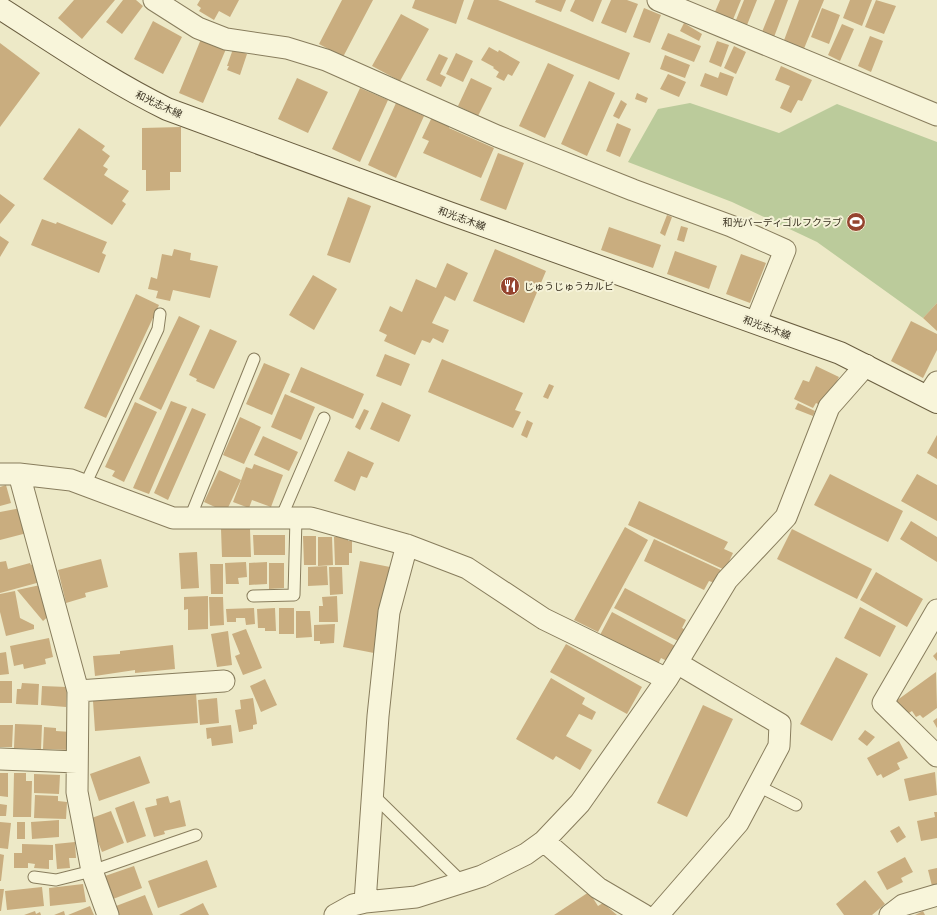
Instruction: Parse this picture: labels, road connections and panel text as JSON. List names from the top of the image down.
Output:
{
  "streets": {
    "main road": ["和光志木線"]
  },
  "places": {
    "sports": ["和光バーディゴルフクラブ"],
    "restaurant": ["じゅうじゅうカルビ"]
  }
}
